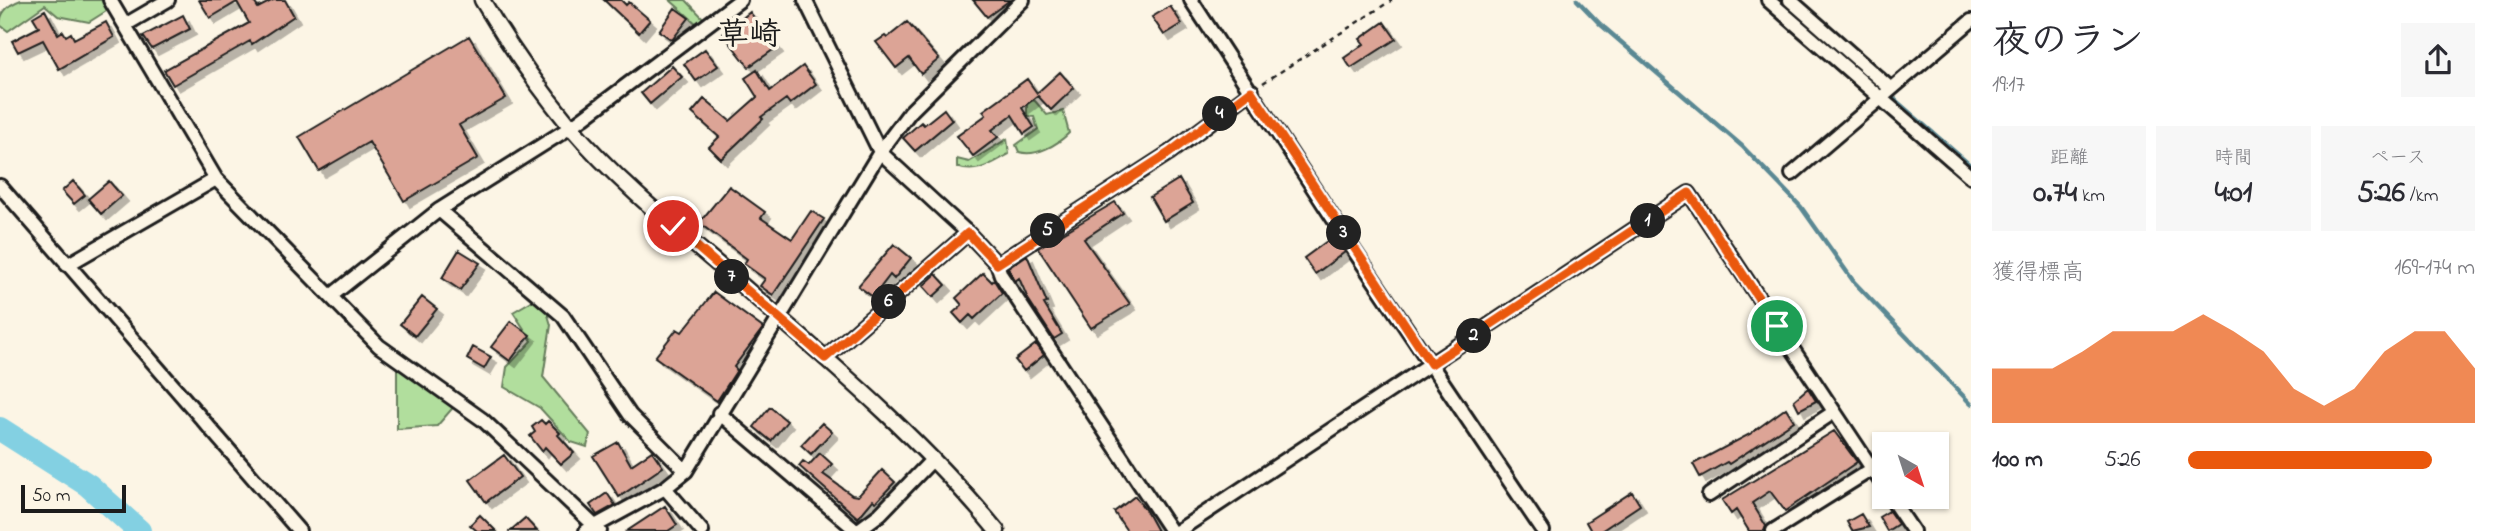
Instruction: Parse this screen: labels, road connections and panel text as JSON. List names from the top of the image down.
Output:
{
  "districts": ["草崎"],
  "scale_bar": "50 m",
  "north": "bottom right",
  "page": {
    "heading": ["夜のラン", "19:17"],
    "pins": [
      "4",
      "1",
      "5",
      "3",
      "7",
      "6",
      "2"
    ],
    "stats": [
      ["距離", "0.74 km"],
      ["時間", "4:01"],
      ["ペース", "5:26 /km"]
    ],
    "chart": ["獲得標高", "169–174 m"],
    "list": [
      {
        "name": "100 m",
        "note": "5:26"
      }
    ],
    "scale": "50 m"
  }
}
